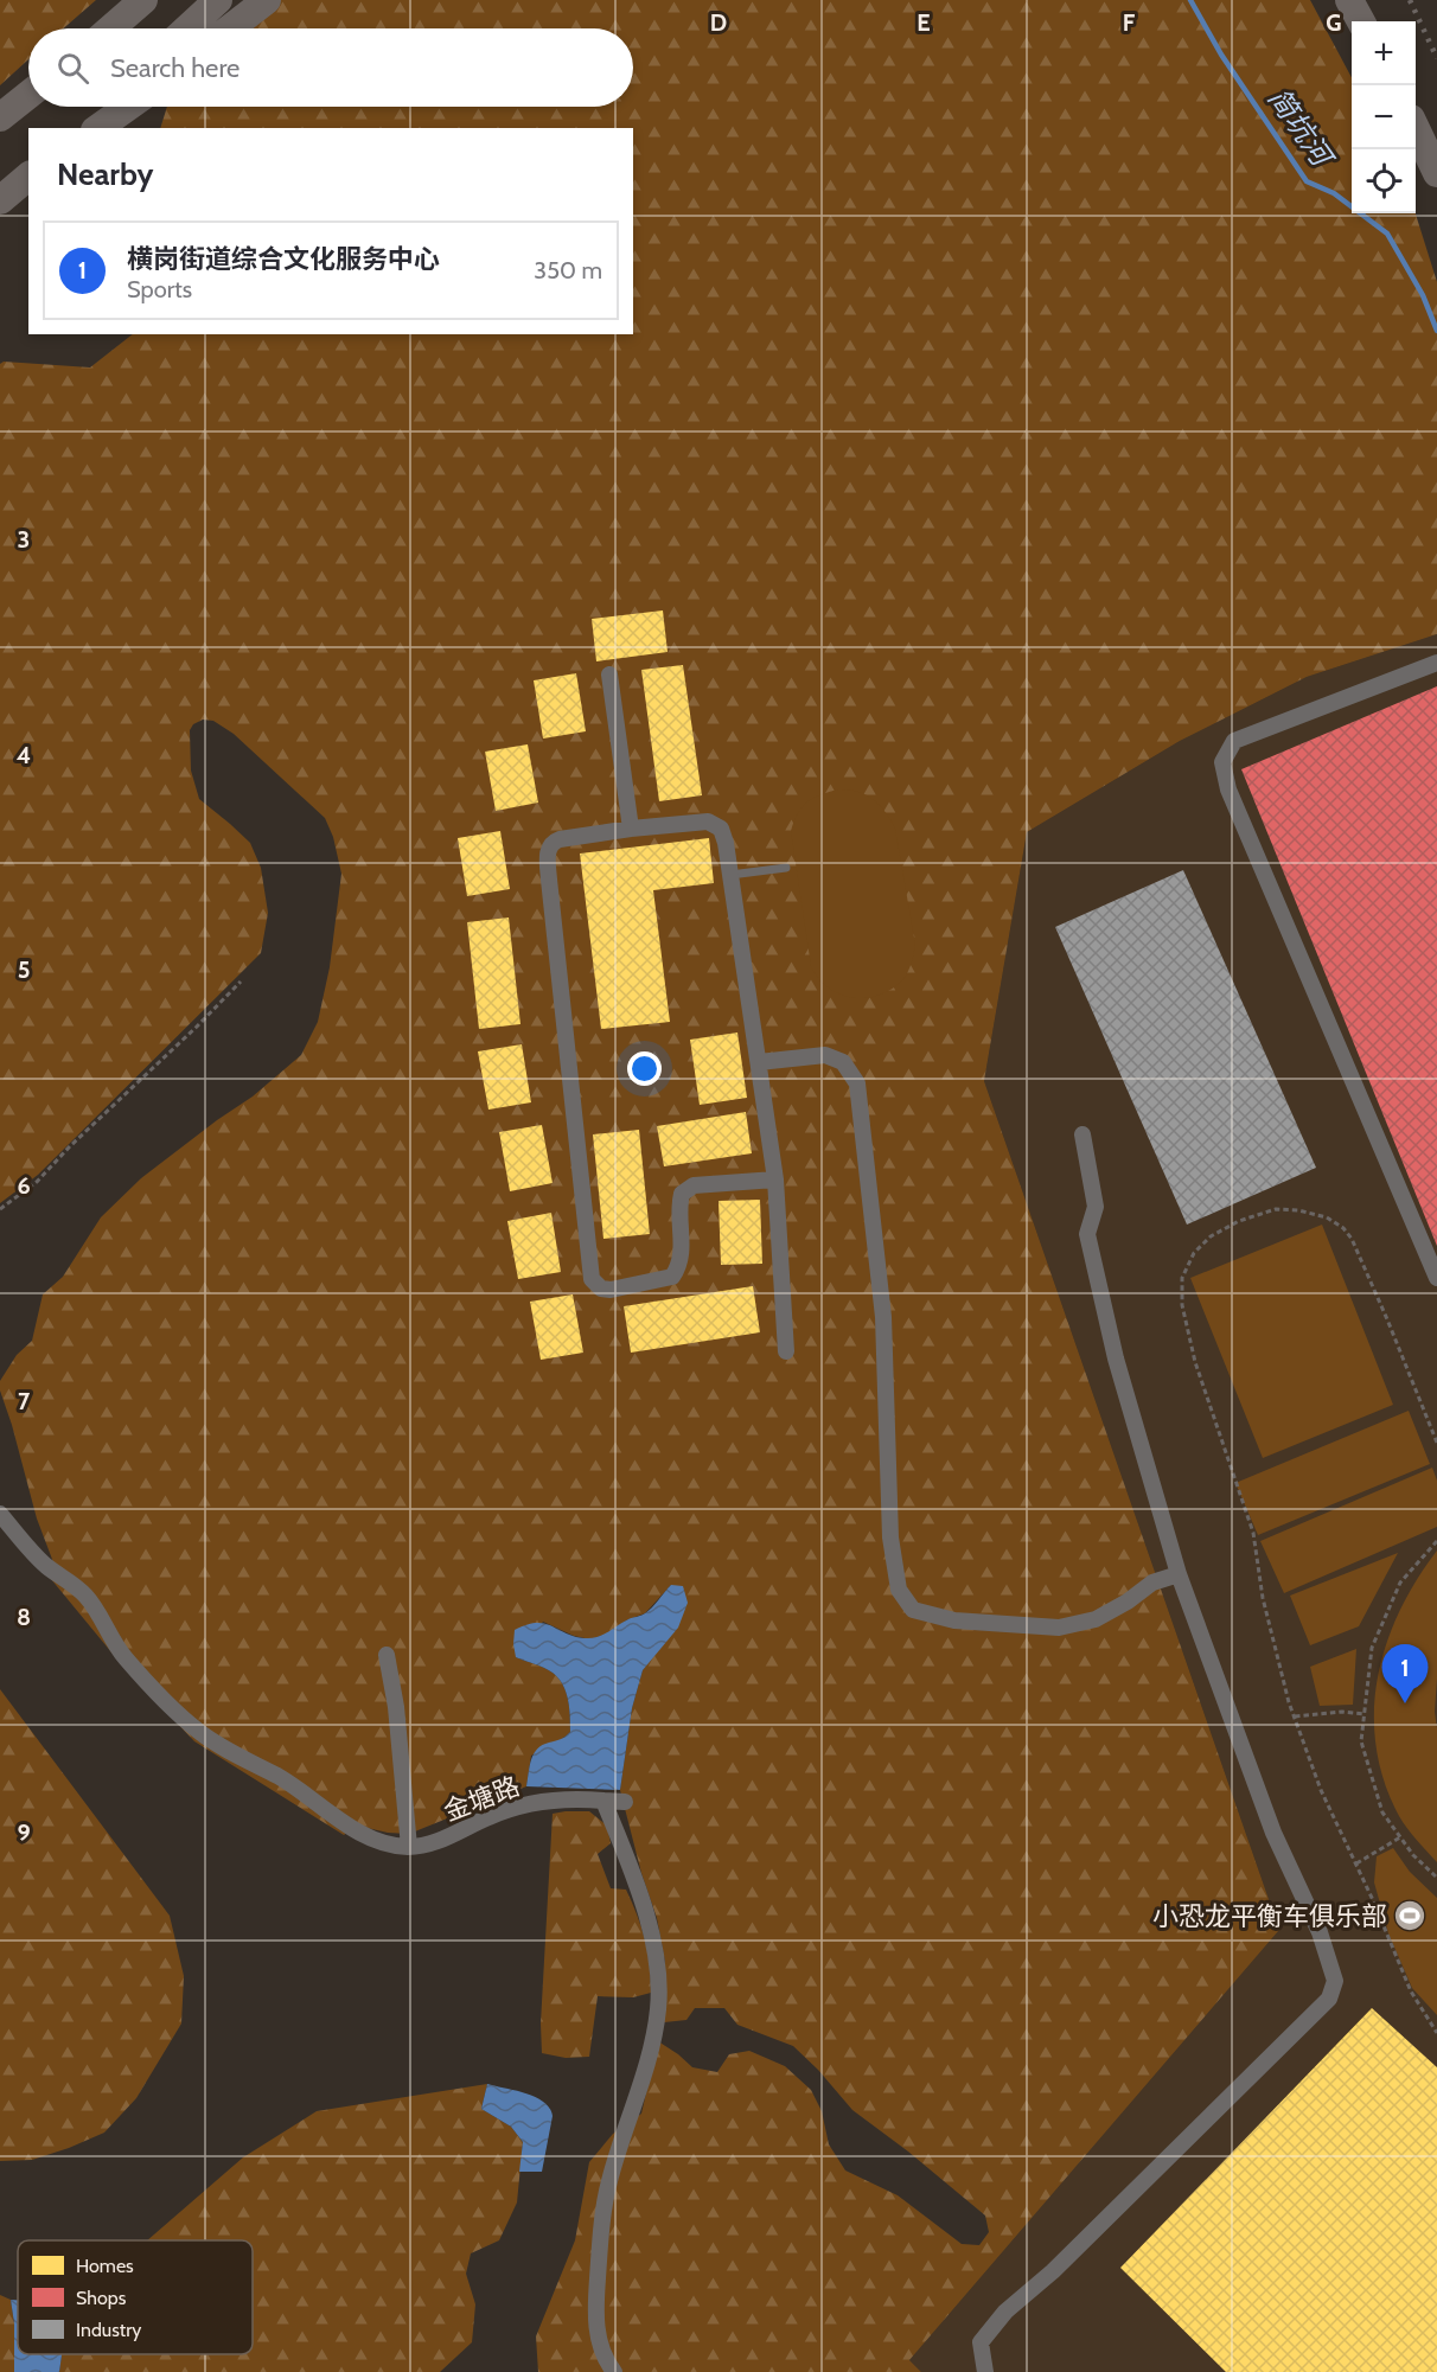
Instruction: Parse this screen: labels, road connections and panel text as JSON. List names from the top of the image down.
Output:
{
  "streets": {
    "street": ["金塘路"]
  },
  "water": ["简坑河"],
  "places": {
    "sports": ["小恐龙平衡车俱乐部"]
  },
  "legend": ["Homes", "Shops", "Industry"],
  "page": {
    "map_buttons": ["+", "−"],
    "search": "Search here",
    "heading": "Nearby",
    "list": [
      {
        "mark": "1",
        "name": "横岗街道综合文化服务中心",
        "note": "Sports",
        "value": "350 m"
      }
    ],
    "pins": "1"
  },
  "grid": {
    "columns": [
      "D",
      "E",
      "F",
      "G"
    ],
    "rows": [
      "3",
      "4",
      "5",
      "6",
      "7",
      "8",
      "9"
    ]
  }
}
